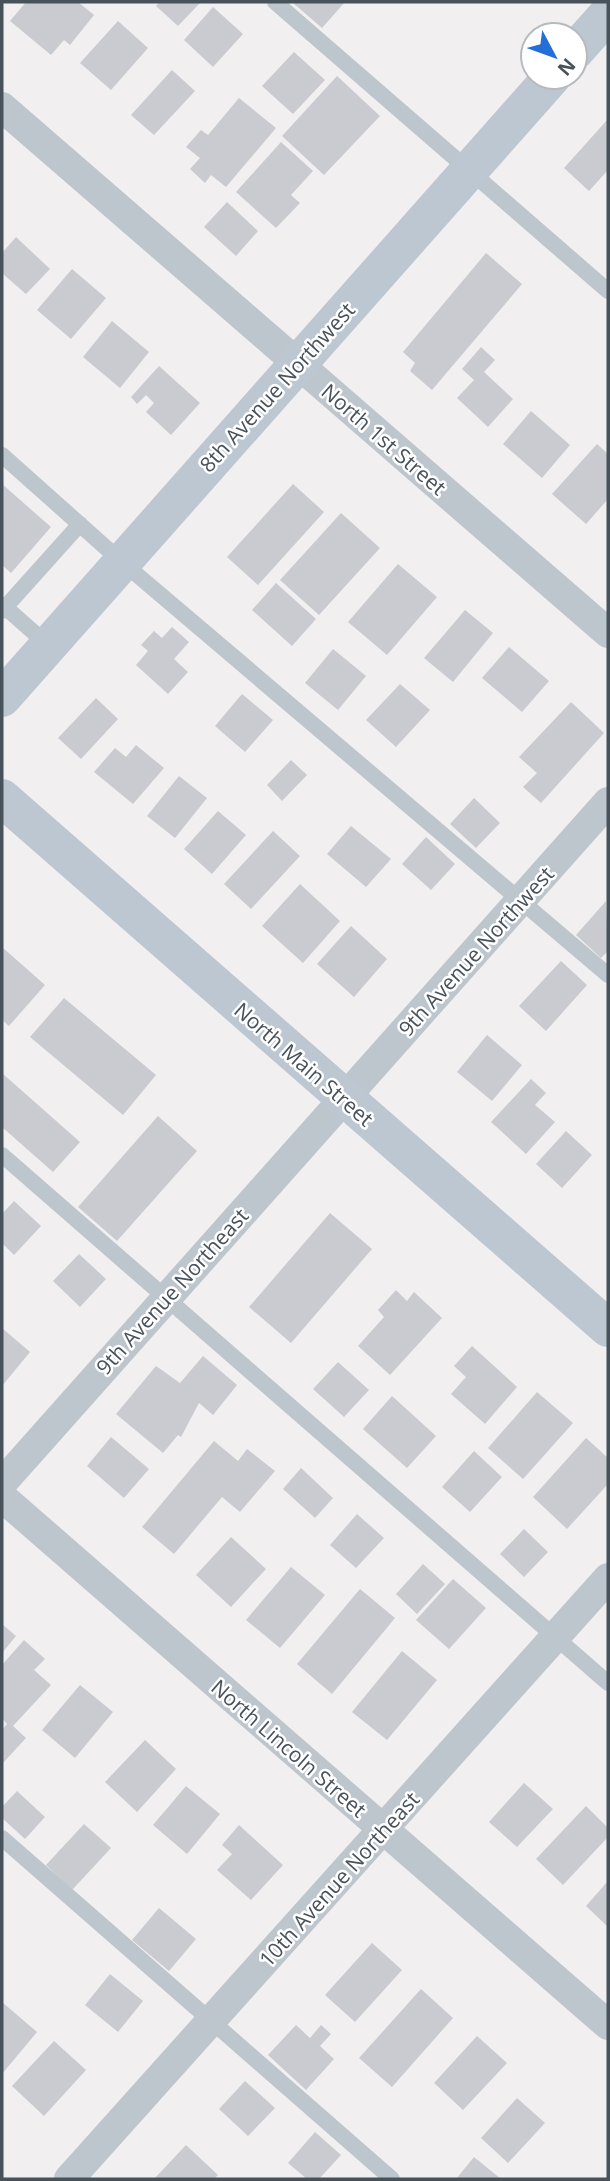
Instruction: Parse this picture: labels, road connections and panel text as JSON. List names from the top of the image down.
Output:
{
  "streets": {
    "main road": ["8th Avenue Northwest", "North Main Street"],
    "street": [
      "North 1st Street",
      "9th Avenue Northwest",
      "9th Avenue Northeast",
      "North Lincoln Street",
      "10th Avenue Northeast"
    ]
  },
  "crossings": [
    ["8th Avenue Northwest", "North 1st Street"],
    ["9th Avenue Northwest", "North Main Street"],
    ["9th Avenue Northwest", "9th Avenue Northeast"],
    ["North Main Street", "9th Avenue Northeast"],
    ["North Lincoln Street", "10th Avenue Northeast"]
  ],
  "north": "bottom right"
}
